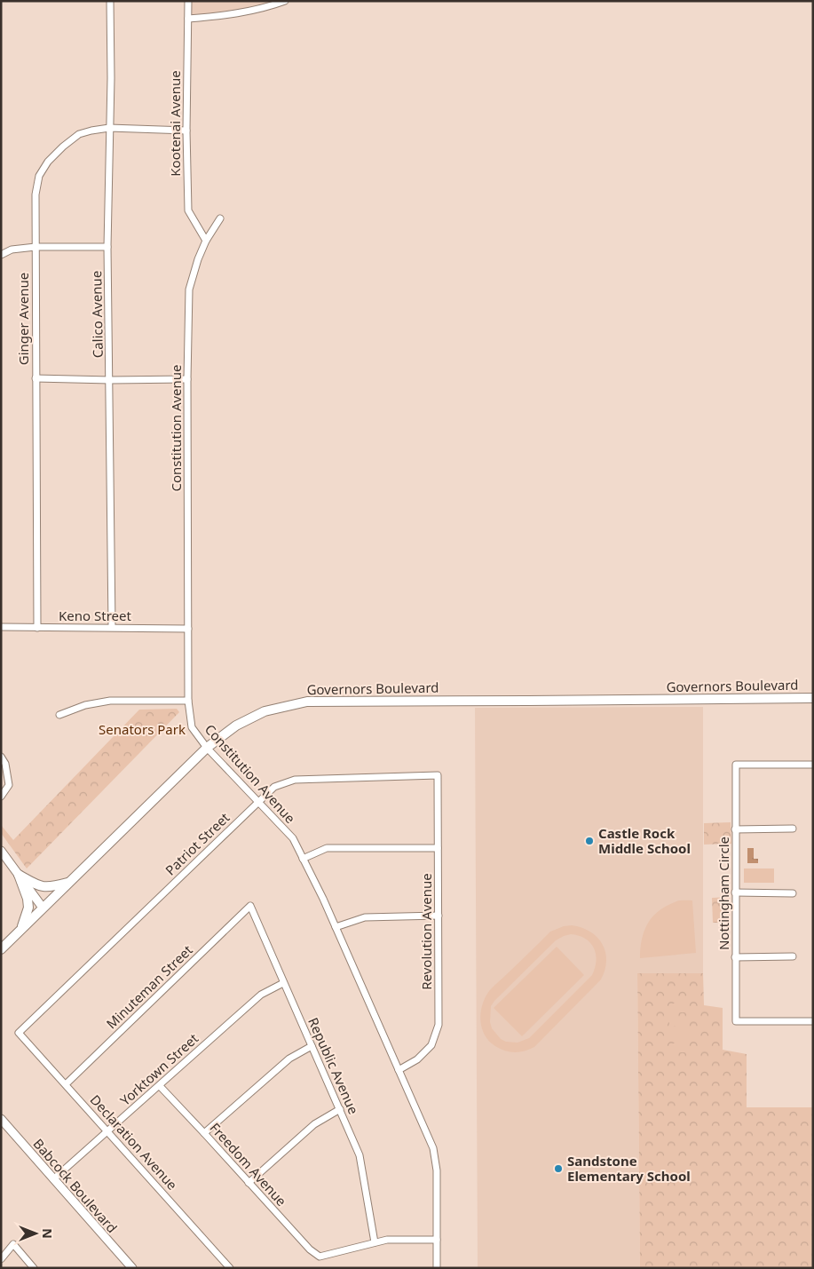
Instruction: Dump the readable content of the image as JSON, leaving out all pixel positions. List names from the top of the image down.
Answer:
{
  "streets": {
    "main road": ["Governors Boulevard"],
    "street": [
      "Kootenai Avenue",
      "Calico Avenue",
      "Ginger Avenue",
      "Constitution Avenue",
      "Keno Street",
      "Patriot Street",
      "Nottingham Circle",
      "Revolution Avenue",
      "Minuteman Street",
      "Republic Avenue",
      "Yorktown Street",
      "Declaration Avenue",
      "Freedom Avenue",
      "Babcock Boulevard"
    ]
  },
  "crossings": [
    ["Kootenai Avenue", "Ginger Avenue"],
    ["Kootenai Avenue", "Constitution Avenue"],
    ["Calico Avenue", "Ginger Avenue"],
    ["Calico Avenue", "Keno Street"],
    ["Ginger Avenue", "Keno Street"],
    ["Constitution Avenue", "Keno Street"],
    ["Constitution Avenue", "Governors Boulevard"],
    ["Constitution Avenue", "Patriot Street"],
    ["Constitution Avenue", "Revolution Avenue"],
    ["Patriot Street", "Revolution Avenue"],
    ["Patriot Street", "Declaration Avenue"],
    ["Minuteman Street", "Republic Avenue"],
    ["Minuteman Street", "Declaration Avenue"],
    ["Republic Avenue", "Yorktown Street"],
    ["Republic Avenue", "Freedom Avenue"],
    ["Yorktown Street", "Declaration Avenue"],
    ["Yorktown Street", "Freedom Avenue"],
    ["Yorktown Street", "Babcock Boulevard"]
  ],
  "parks": ["Senators Park"],
  "places": ["Castle Rock Middle School", "Sandstone Elementary School"],
  "north": "right"
}
